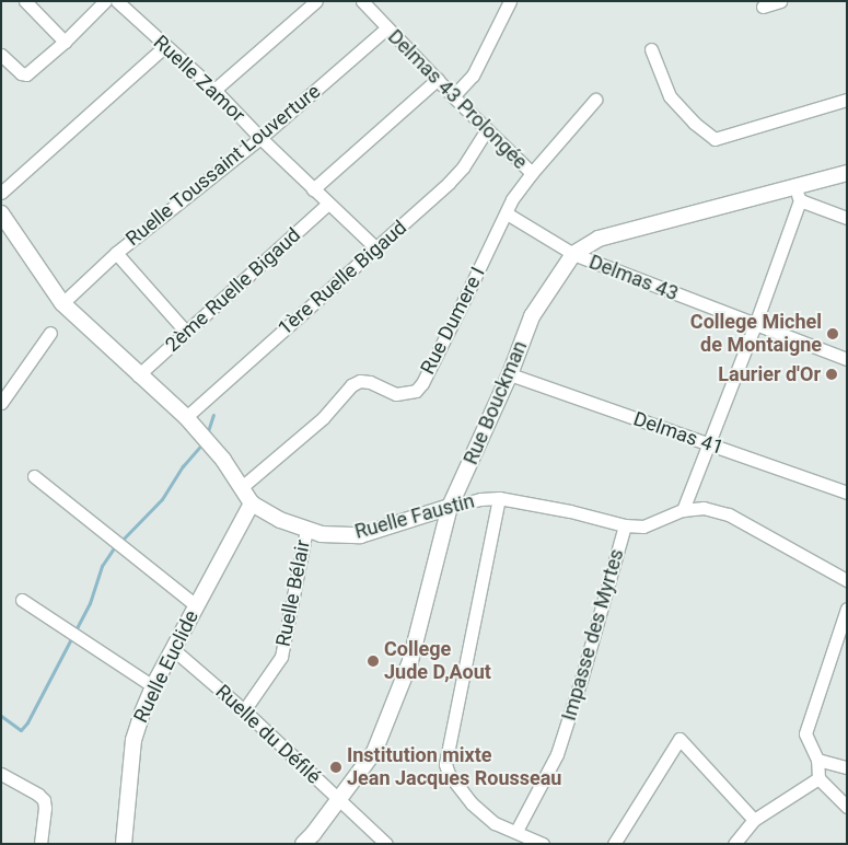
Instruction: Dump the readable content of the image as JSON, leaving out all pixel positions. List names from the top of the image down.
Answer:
{
  "streets": {
    "street": [
      "Ruelle Zamor",
      "Delmas 43 Prolongée",
      "Ruelle Toussaint Louverture",
      "1ère Ruelle Bigaud",
      "Delmas 43",
      "2ème Ruelle Bigaud",
      "Rue Dumere I",
      "Rue Bouckman",
      "Delmas 41",
      "Ruelle Faustin",
      "Ruelle Bélair",
      "Impasse des Myrtes",
      "Ruelle Euclide",
      "Ruelle du Défilé"
    ]
  },
  "crossings": [
    ["Ruelle Zamor", "Ruelle Toussaint Louverture"],
    ["Ruelle Zamor", "1ère Ruelle Bigaud"],
    ["Ruelle Zamor", "2ème Ruelle Bigaud"],
    ["Delmas 43 Prolongée", "Ruelle Toussaint Louverture"],
    ["Delmas 43 Prolongée", "1ère Ruelle Bigaud"],
    ["Delmas 43 Prolongée", "Rue Dumere I"],
    ["Delmas 43", "Rue Dumere I"],
    ["Delmas 43", "Rue Bouckman"],
    ["Rue Bouckman", "Delmas 41"],
    ["Rue Bouckman", "Ruelle Faustin"],
    ["Rue Bouckman", "Ruelle du Défilé"],
    ["Ruelle Faustin", "Ruelle Bélair"],
    ["Ruelle Faustin", "Impasse des Myrtes"],
    ["Ruelle Faustin", "Ruelle Euclide"],
    ["Ruelle Bélair", "Ruelle du Défilé"],
    ["Ruelle Euclide", "Ruelle du Défilé"]
  ],
  "places": [
    "College Michel de Montaigne",
    "Laurier d'Or",
    "College Jude D,Aout",
    "Institution mixte Jean Jacques Rousseau"
  ]
}
